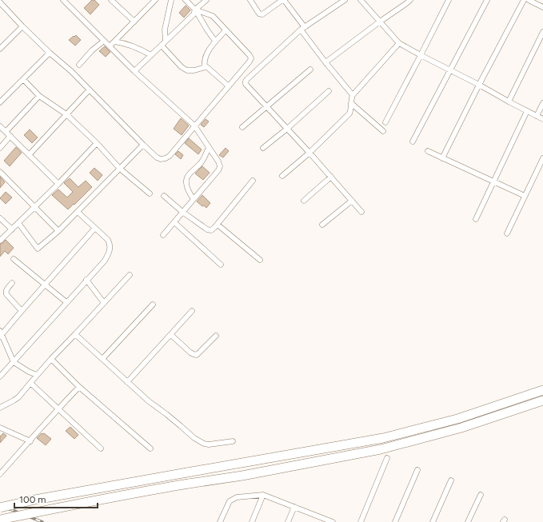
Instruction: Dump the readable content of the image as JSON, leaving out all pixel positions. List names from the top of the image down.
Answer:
{
  "scale_bar": "100 m"
}
